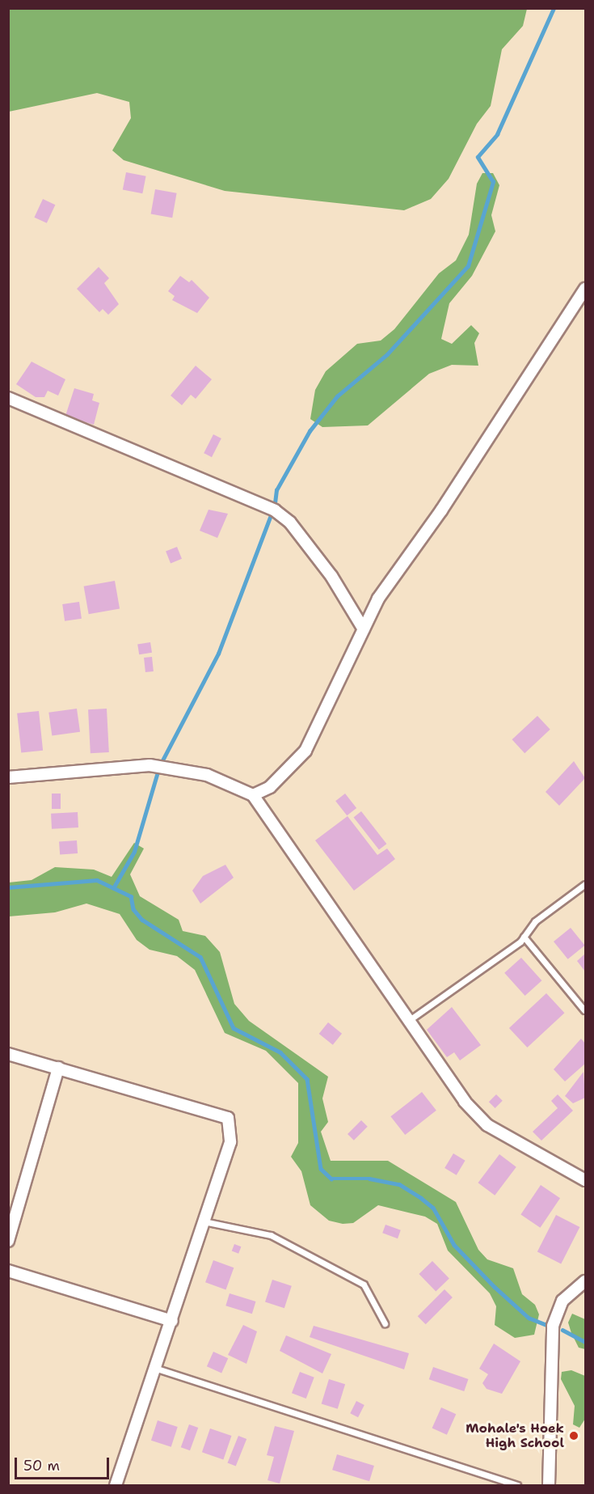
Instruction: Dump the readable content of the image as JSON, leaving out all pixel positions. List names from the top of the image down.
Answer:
{
  "places": ["Mohale's Hoek High School"],
  "scale_bar": "50 m"
}
